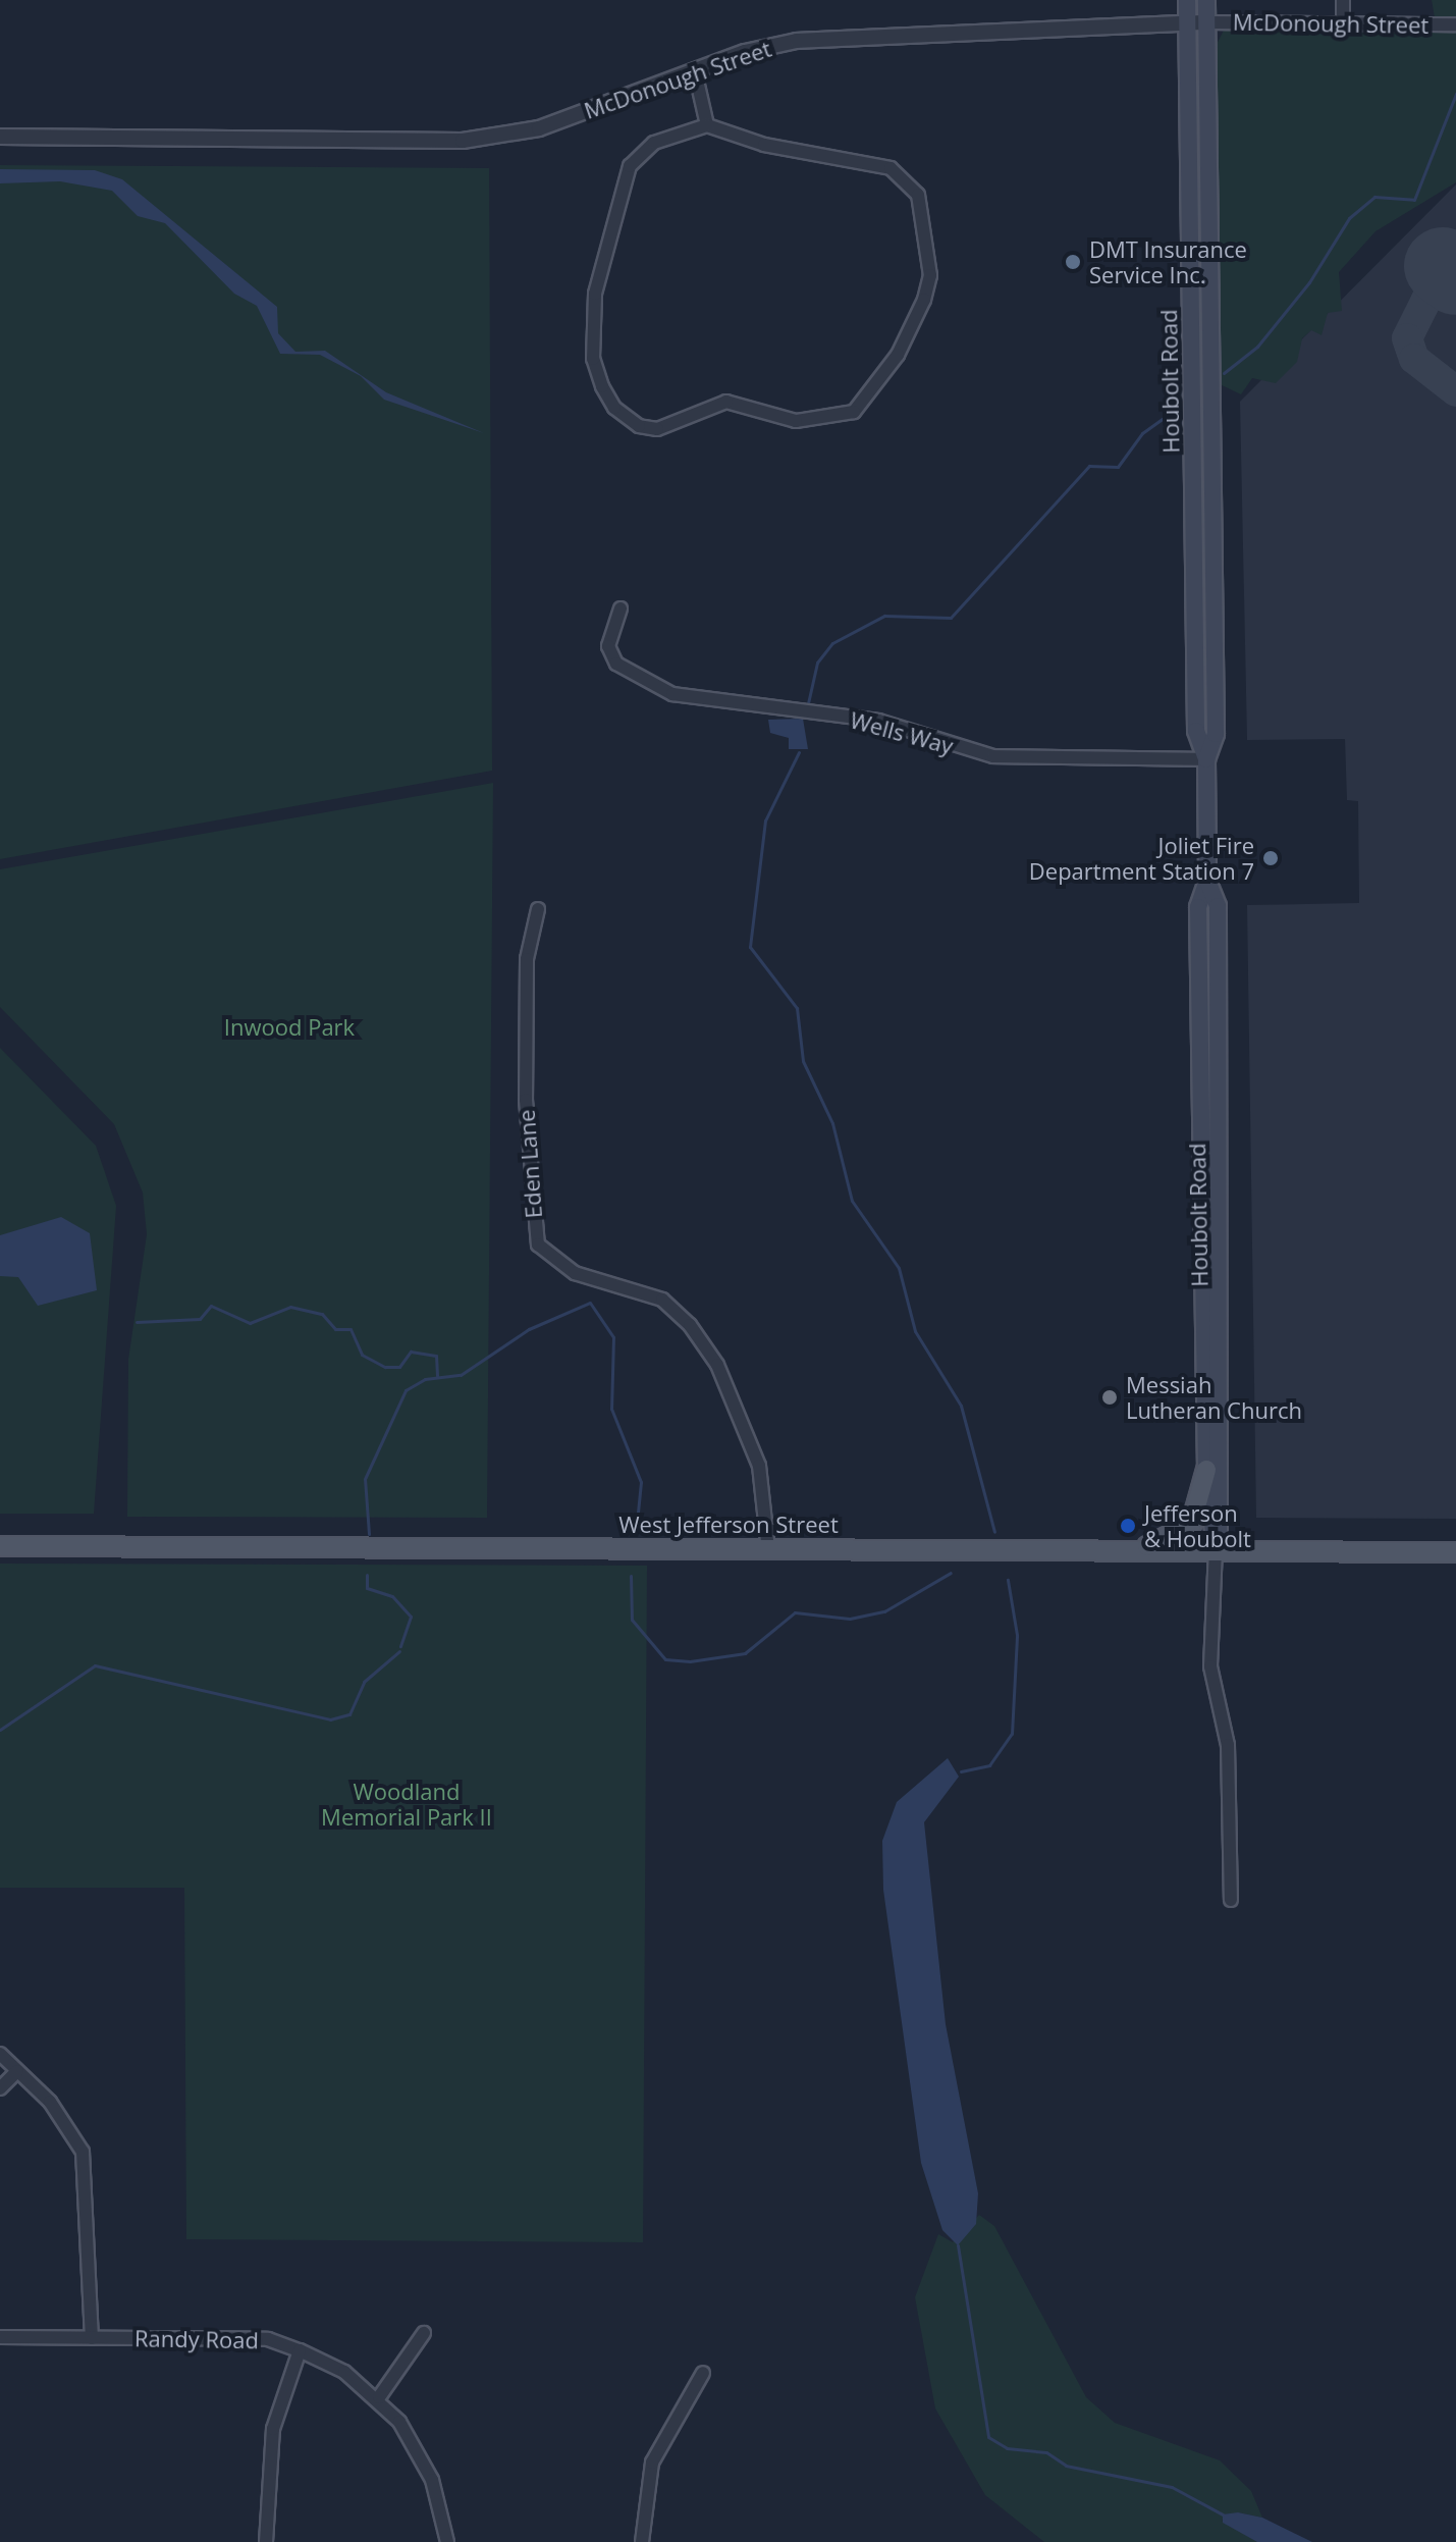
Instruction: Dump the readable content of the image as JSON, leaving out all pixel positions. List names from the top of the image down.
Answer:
{
  "streets": {
    "main road": ["Houbolt Road", "West Jefferson Street"],
    "street": [
      "McDonough Street",
      "Wells Way",
      "Eden Lane",
      "Randy Road"
    ]
  },
  "crossings": [
    ["McDonough Street", "Houbolt Road"],
    ["Houbolt Road", "Wells Way"],
    ["Houbolt Road", "West Jefferson Street"],
    ["Eden Lane", "West Jefferson Street"]
  ],
  "parks": ["Inwood Park", "Woodland Memorial Park II"],
  "places": [
    "DMT Insurance Service Inc.",
    "Joliet Fire Department Station 7",
    "Messiah Lutheran Church",
    "Jefferson & Houbolt"
  ]
}
